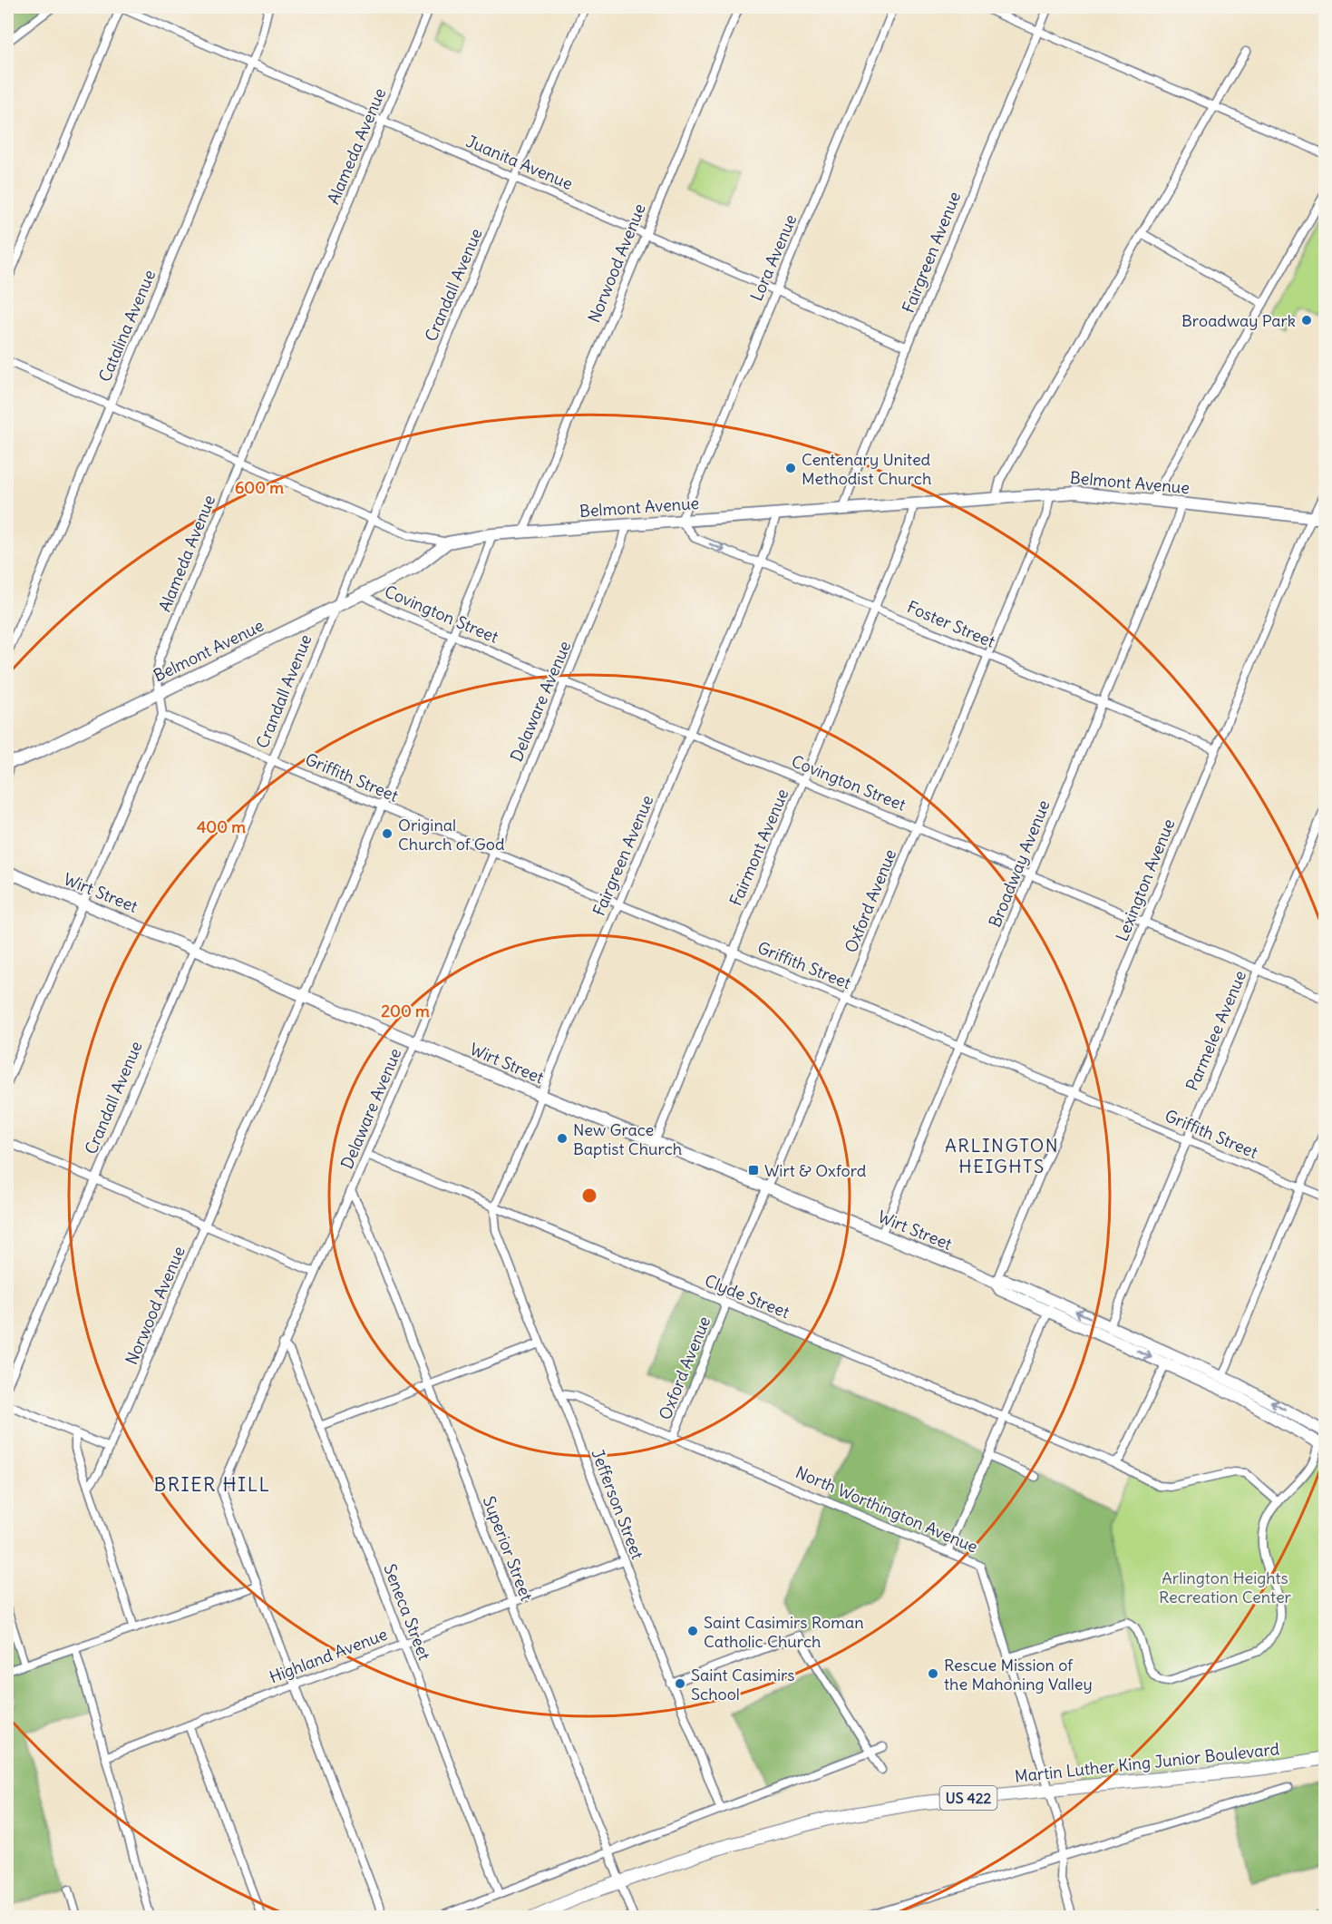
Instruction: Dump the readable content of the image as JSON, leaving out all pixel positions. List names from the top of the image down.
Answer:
{
  "streets": {
    "main road": [
      "Belmont Avenue",
      "Wirt Street",
      "Martin Luther King Junior Boulevard",
      "US 422"
    ],
    "street": [
      "Alameda Avenue",
      "Juanita Avenue",
      "Fairgreen Avenue",
      "Lora Avenue",
      "Norwood Avenue",
      "Crandall Avenue",
      "Catalina Avenue",
      "Covington Street",
      "Foster Street",
      "Delaware Avenue",
      "Griffith Street",
      "Fairmont Avenue",
      "Broadway Avenue",
      "Lexington Avenue",
      "Oxford Avenue",
      "Parmelee Avenue",
      "Clyde Street",
      "Jefferson Street",
      "North Worthington Avenue",
      "Superior Street",
      "Seneca Street",
      "Highland Avenue"
    ]
  },
  "crossings": [
    ["Alameda Avenue", "Juanita Avenue"],
    ["Alameda Avenue", "Belmont Avenue"],
    ["Alameda Avenue", "Griffith Street"],
    ["Juanita Avenue", "Fairgreen Avenue"],
    ["Juanita Avenue", "Lora Avenue"],
    ["Juanita Avenue", "Norwood Avenue"],
    ["Juanita Avenue", "Crandall Avenue"],
    ["Juanita Avenue", "Catalina Avenue"],
    ["Fairgreen Avenue", "Belmont Avenue"],
    ["Fairgreen Avenue", "Covington Street"],
    ["Fairgreen Avenue", "Foster Street"],
    ["Fairgreen Avenue", "Griffith Street"],
    ["Fairgreen Avenue", "Wirt Street"],
    ["Fairgreen Avenue", "Clyde Street"],
    ["Fairgreen Avenue", "Jefferson Street"],
    ["Lora Avenue", "Belmont Avenue"],
    ["Lora Avenue", "Foster Street"],
    ["Norwood Avenue", "Belmont Avenue"],
    ["Norwood Avenue", "Covington Street"],
    ["Norwood Avenue", "Griffith Street"],
    ["Norwood Avenue", "Wirt Street"],
    ["Crandall Avenue", "Belmont Avenue"],
    ["Crandall Avenue", "Griffith Street"],
    ["Crandall Avenue", "Wirt Street"],
    ["Belmont Avenue", "Covington Street"],
    ["Belmont Avenue", "Foster Street"],
    ["Belmont Avenue", "Delaware Avenue"],
    ["Belmont Avenue", "Fairmont Avenue"],
    ["Belmont Avenue", "Broadway Avenue"],
    ["Belmont Avenue", "Lexington Avenue"],
    ["Belmont Avenue", "Oxford Avenue"],
    ["Covington Street", "Delaware Avenue"],
    ["Covington Street", "Fairmont Avenue"],
    ["Covington Street", "Broadway Avenue"],
    ["Covington Street", "Lexington Avenue"],
    ["Covington Street", "Oxford Avenue"],
    ["Covington Street", "Parmelee Avenue"],
    ["Foster Street", "Fairmont Avenue"],
    ["Foster Street", "Broadway Avenue"],
    ["Foster Street", "Lexington Avenue"],
    ["Foster Street", "Oxford Avenue"],
    ["Delaware Avenue", "Griffith Street"],
    ["Delaware Avenue", "Wirt Street"],
    ["Delaware Avenue", "Clyde Street"],
    ["Delaware Avenue", "Superior Street"],
    ["Delaware Avenue", "Seneca Street"],
    ["Griffith Street", "Fairmont Avenue"],
    ["Griffith Street", "Broadway Avenue"],
    ["Griffith Street", "Lexington Avenue"],
    ["Griffith Street", "Oxford Avenue"],
    ["Griffith Street", "Parmelee Avenue"],
    ["Fairmont Avenue", "Wirt Street"],
    ["Broadway Avenue", "Wirt Street"],
    ["Lexington Avenue", "Wirt Street"],
    ["Wirt Street", "Oxford Avenue"],
    ["Wirt Street", "Parmelee Avenue"],
    ["Oxford Avenue", "Clyde Street"],
    ["Oxford Avenue", "North Worthington Avenue"],
    ["Clyde Street", "Jefferson Street"],
    ["Jefferson Street", "North Worthington Avenue"],
    ["Jefferson Street", "Highland Avenue"],
    ["North Worthington Avenue", "Martin Luther King Junior Boulevard"],
    ["Superior Street", "Highland Avenue"],
    ["Superior Street", "Martin Luther King Junior Boulevard"],
    ["Seneca Street", "Highland Avenue"]
  ],
  "districts": ["ARLINGTON HEIGHTS", "BRIER HILL"],
  "parks": ["Arlington Heights Recreation Center"],
  "places": {
    "other": [
      "Broadway Park",
      "Centenary United Methodist Church",
      "Original Church of God",
      "New Grace Baptist Church",
      "Saint Casimirs Roman Catholic Church",
      "Rescue Mission of the Mahoning Valley",
      "Saint Casimirs School"
    ],
    "transit": ["Wirt & Oxford"]
  },
  "rings": ["600 m", "400 m", "200 m"]
}
